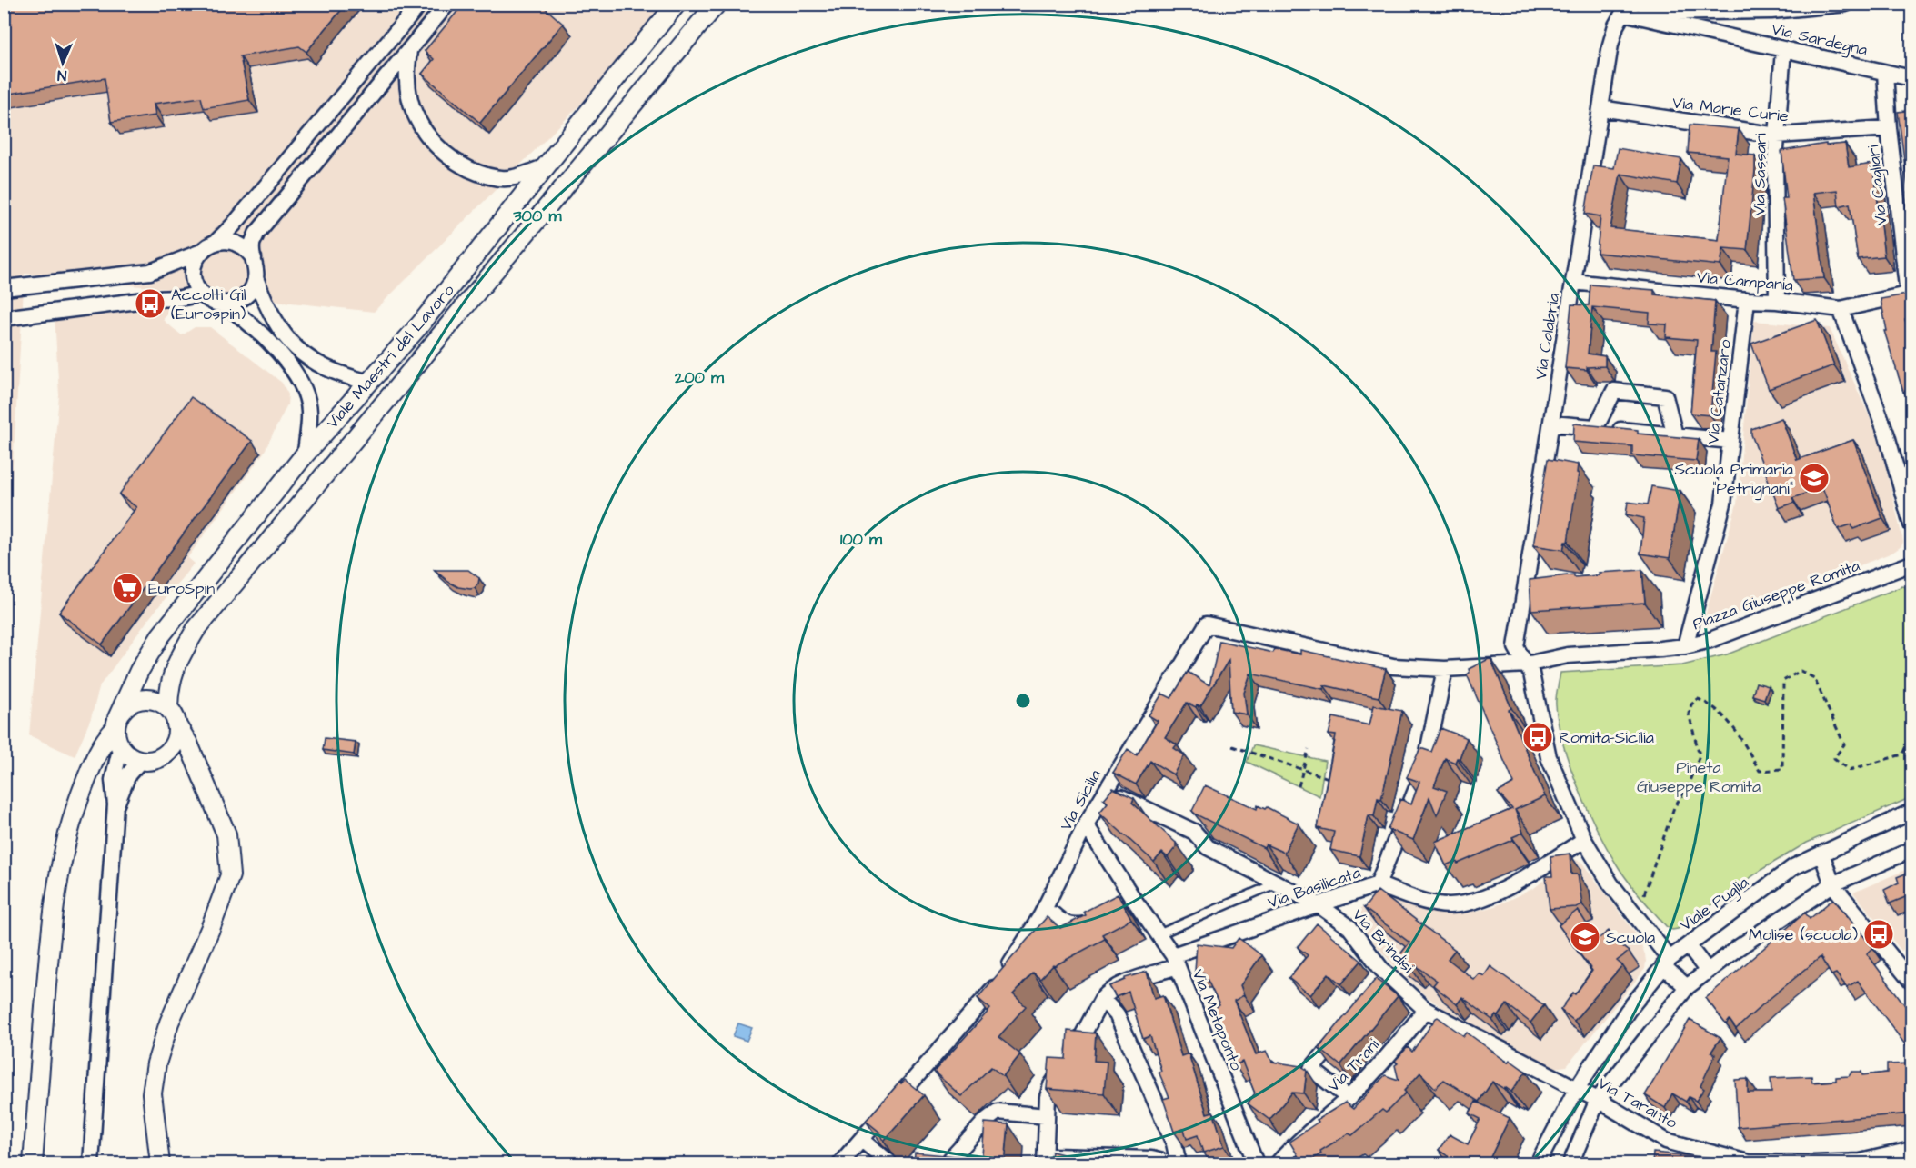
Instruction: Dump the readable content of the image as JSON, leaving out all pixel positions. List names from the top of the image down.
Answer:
{
  "streets": {
    "street": [
      "Via Sardegna",
      "Via Marie Curie",
      "Via Sassari",
      "Via Cagliari",
      "Via Campania",
      "Via Calabria",
      "Viale Maestri del Lavoro",
      "Via Catanzaro",
      "Piazza Giuseppe Romita",
      "Via Sicilia",
      "Via Basilicata",
      "Viale Puglia",
      "Via Brindisi",
      "Via Metaponto",
      "Via Trani",
      "Via Taranto"
    ]
  },
  "crossings": [
    ["Via Sardegna", "Via Sassari"],
    ["Via Sardegna", "Via Cagliari"],
    ["Via Sardegna", "Via Calabria"],
    ["Via Marie Curie", "Via Sassari"],
    ["Via Marie Curie", "Via Cagliari"],
    ["Via Marie Curie", "Via Calabria"],
    ["Via Sassari", "Via Campania"],
    ["Via Cagliari", "Via Campania"],
    ["Via Campania", "Via Calabria"],
    ["Via Campania", "Via Catanzaro"],
    ["Via Calabria", "Piazza Giuseppe Romita"],
    ["Via Calabria", "Via Sicilia"],
    ["Via Catanzaro", "Piazza Giuseppe Romita"],
    ["Piazza Giuseppe Romita", "Via Sicilia"],
    ["Via Sicilia", "Via Brindisi"],
    ["Via Sicilia", "Via Metaponto"],
    ["Via Basilicata", "Via Brindisi"],
    ["Via Basilicata", "Via Metaponto"],
    ["Viale Puglia", "Via Brindisi"],
    ["Viale Puglia", "Via Taranto"],
    ["Via Brindisi", "Via Trani"],
    ["Via Brindisi", "Via Taranto"]
  ],
  "parks": ["Pineta Giuseppe Romita"],
  "places": {
    "bus stop": ["Accolti Gil (Eurospin)", "Romita-Sicilia", "Molise (scuola)"],
    "school or university": ["Scuola Primaria \"Petrignani\"", "Scuola"],
    "supermarket": ["EuroSpin"]
  },
  "north": "bottom",
  "rings": ["300 m", "200 m", "100 m"]
}
